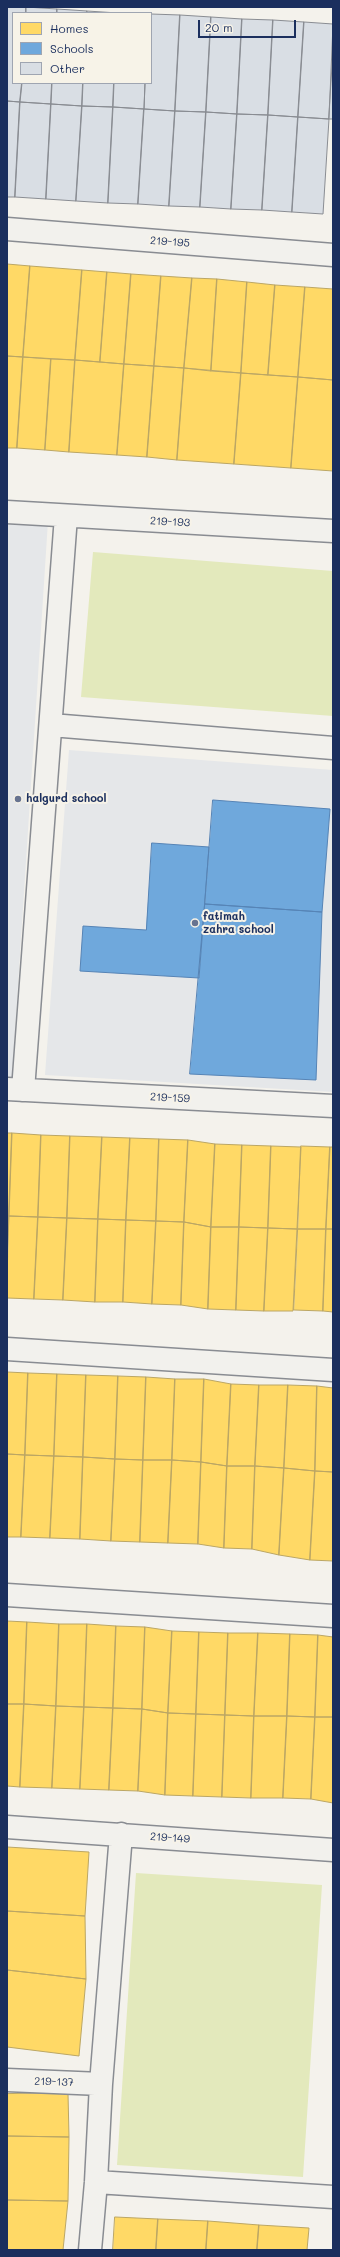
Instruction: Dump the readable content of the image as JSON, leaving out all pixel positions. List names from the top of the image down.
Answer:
{
  "streets": {
    "street": [
      "219-195",
      "219-193",
      "219-159",
      "219-149",
      "219-137"
    ]
  },
  "places": ["halgurd school", "fatimah zahra school"],
  "legend": ["Homes", "Schools", "Other"],
  "scale_bar": "20 m"
}
